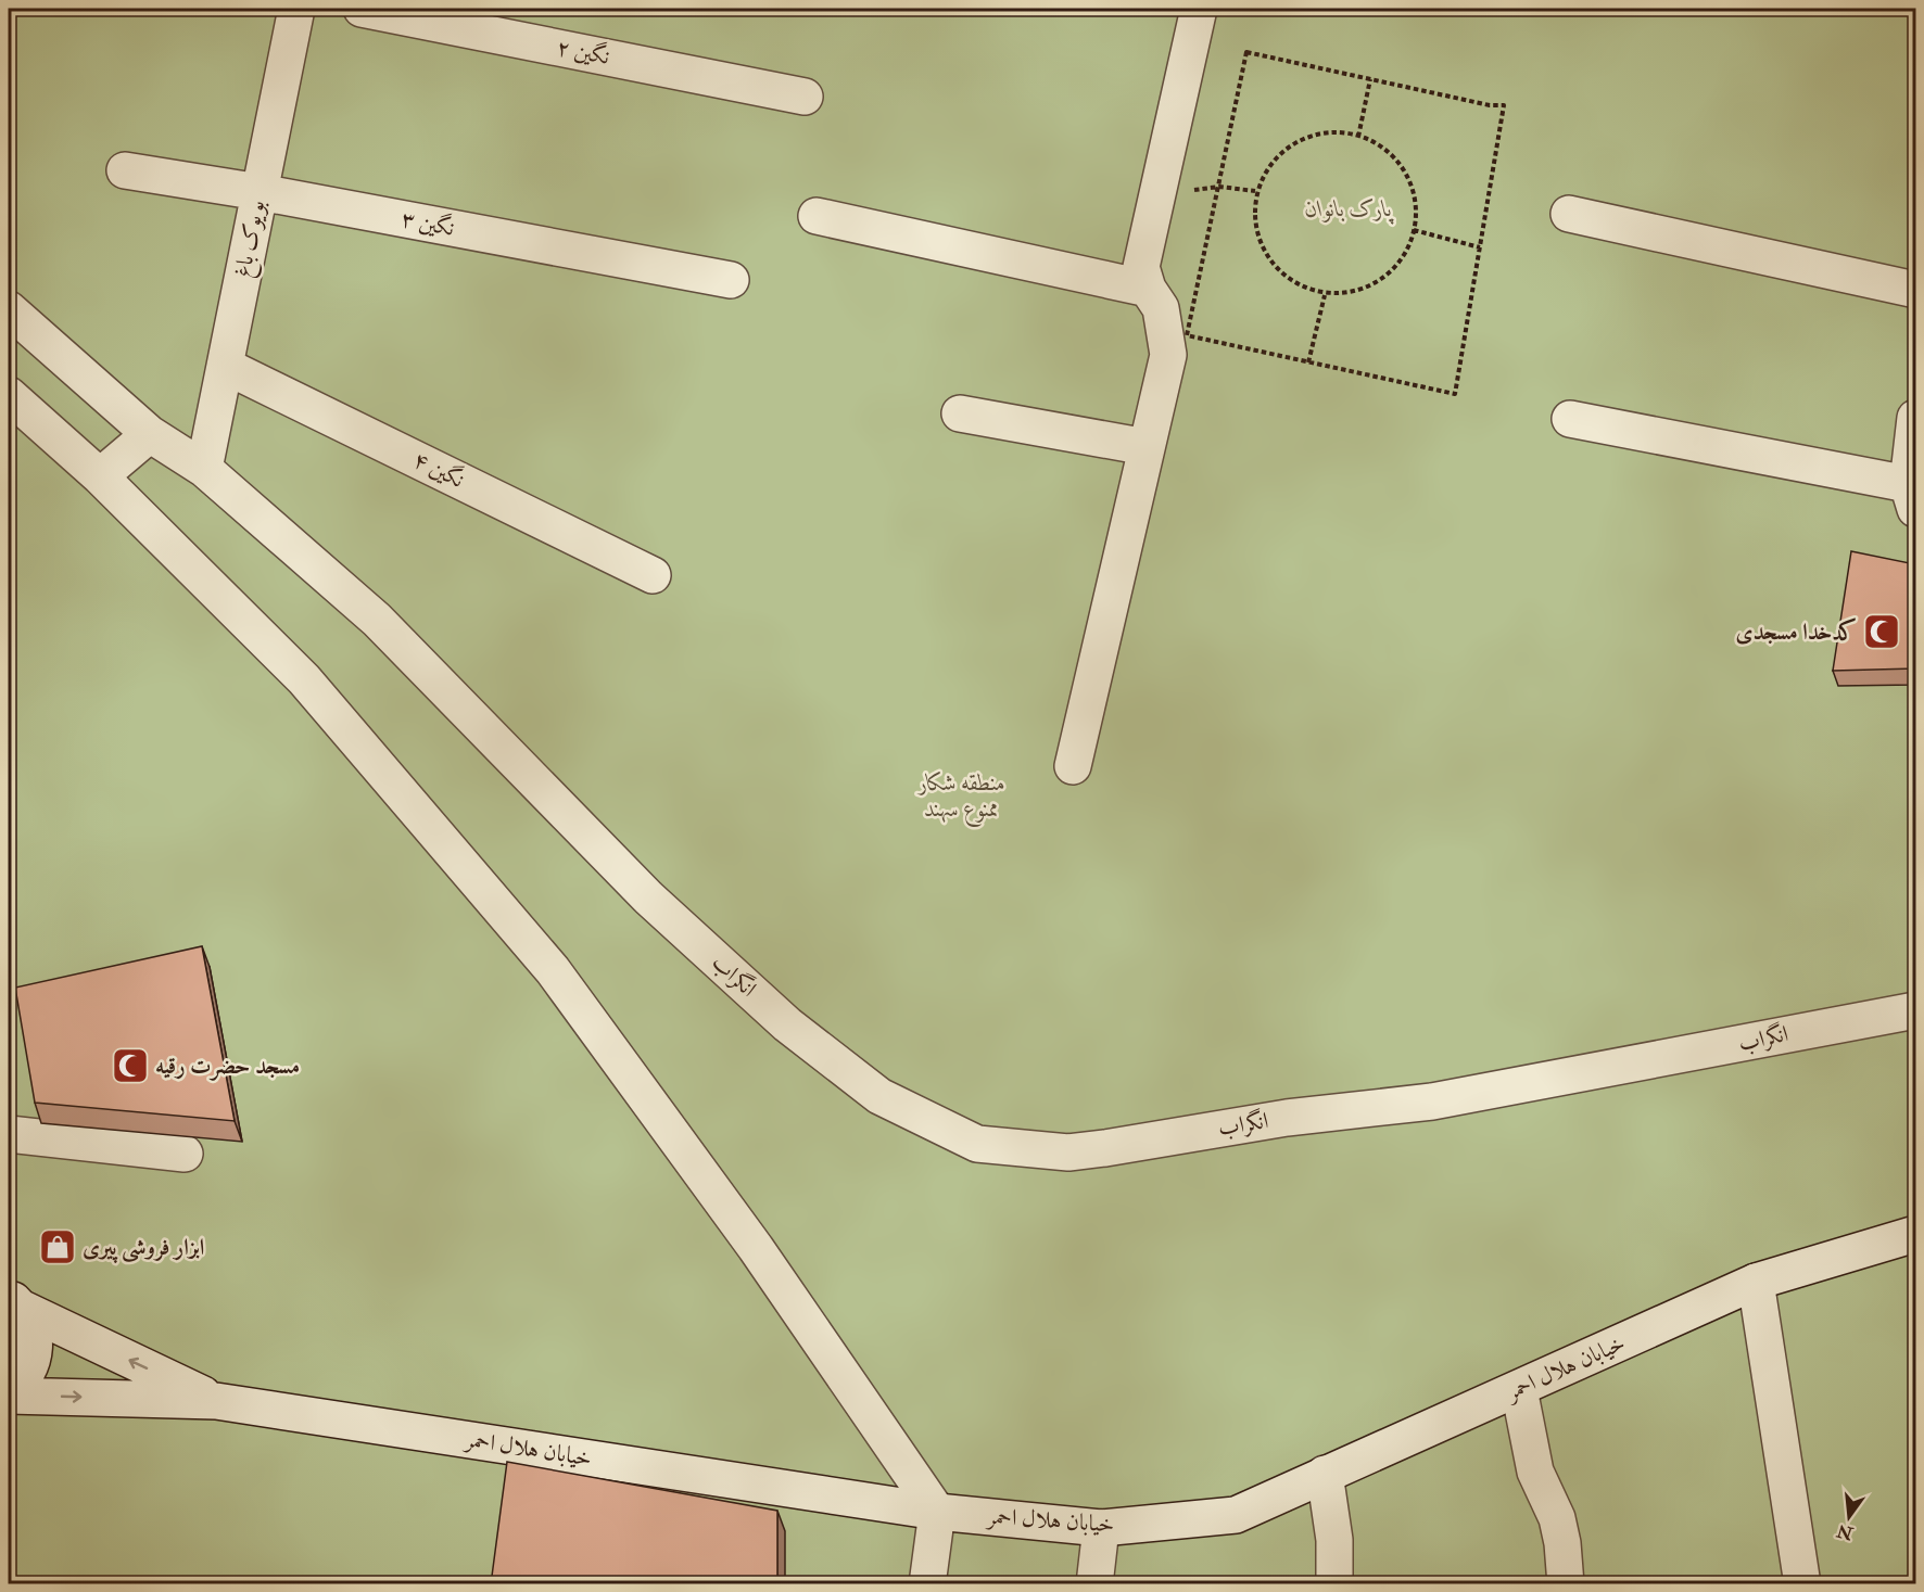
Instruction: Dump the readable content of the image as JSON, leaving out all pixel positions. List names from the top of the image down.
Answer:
{
  "streets": {
    "street": [
      "نگین ۲",
      "نگین ۳",
      "بویوک باغ",
      "نگین ۴",
      "انگراب",
      "خیابان هلال احمر"
    ]
  },
  "crossings": [
    ["نگین ۳", "بویوک باغ"],
    ["بویوک باغ", "نگین ۴"],
    ["بویوک باغ", "انگراب"]
  ],
  "parks": ["پارک بانوان", "منطقه شکار ممنوع سهند"],
  "places": {
    "mosque": ["کدخدا مسجدی", "مسجد حضرت رقیه"],
    "shop": ["ابزار فروشی پیری"]
  },
  "north": "bottom"
}
